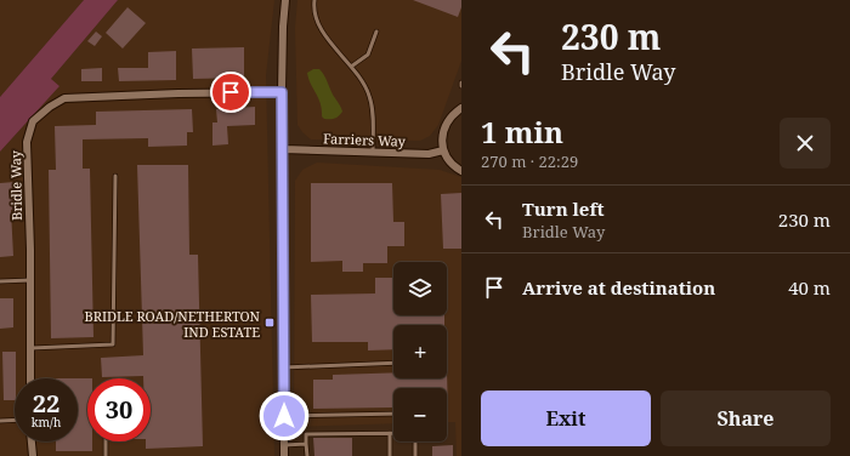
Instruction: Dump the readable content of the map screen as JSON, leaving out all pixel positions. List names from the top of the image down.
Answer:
{
  "streets": {
    "street": ["Farriers Way", "Bridle Way"]
  },
  "places": {
    "transit": ["BRIDLE ROAD/NETHERTON IND ESTATE"]
  },
  "page": {
    "turn": ["230 m", "Bridle Way"],
    "heading": ["1 min", "270 m · 22:29"],
    "list": [
      {
        "name": "Turn left",
        "note": "Bridle Way",
        "value": "230 m"
      },
      {
        "name": "Arrive at destination",
        "value": "40 m"
      }
    ],
    "map_buttons": ["+", "−"],
    "speed": "22 km/h",
    "limit": "30",
    "buttons": ["Exit", "Share"]
  }
}
